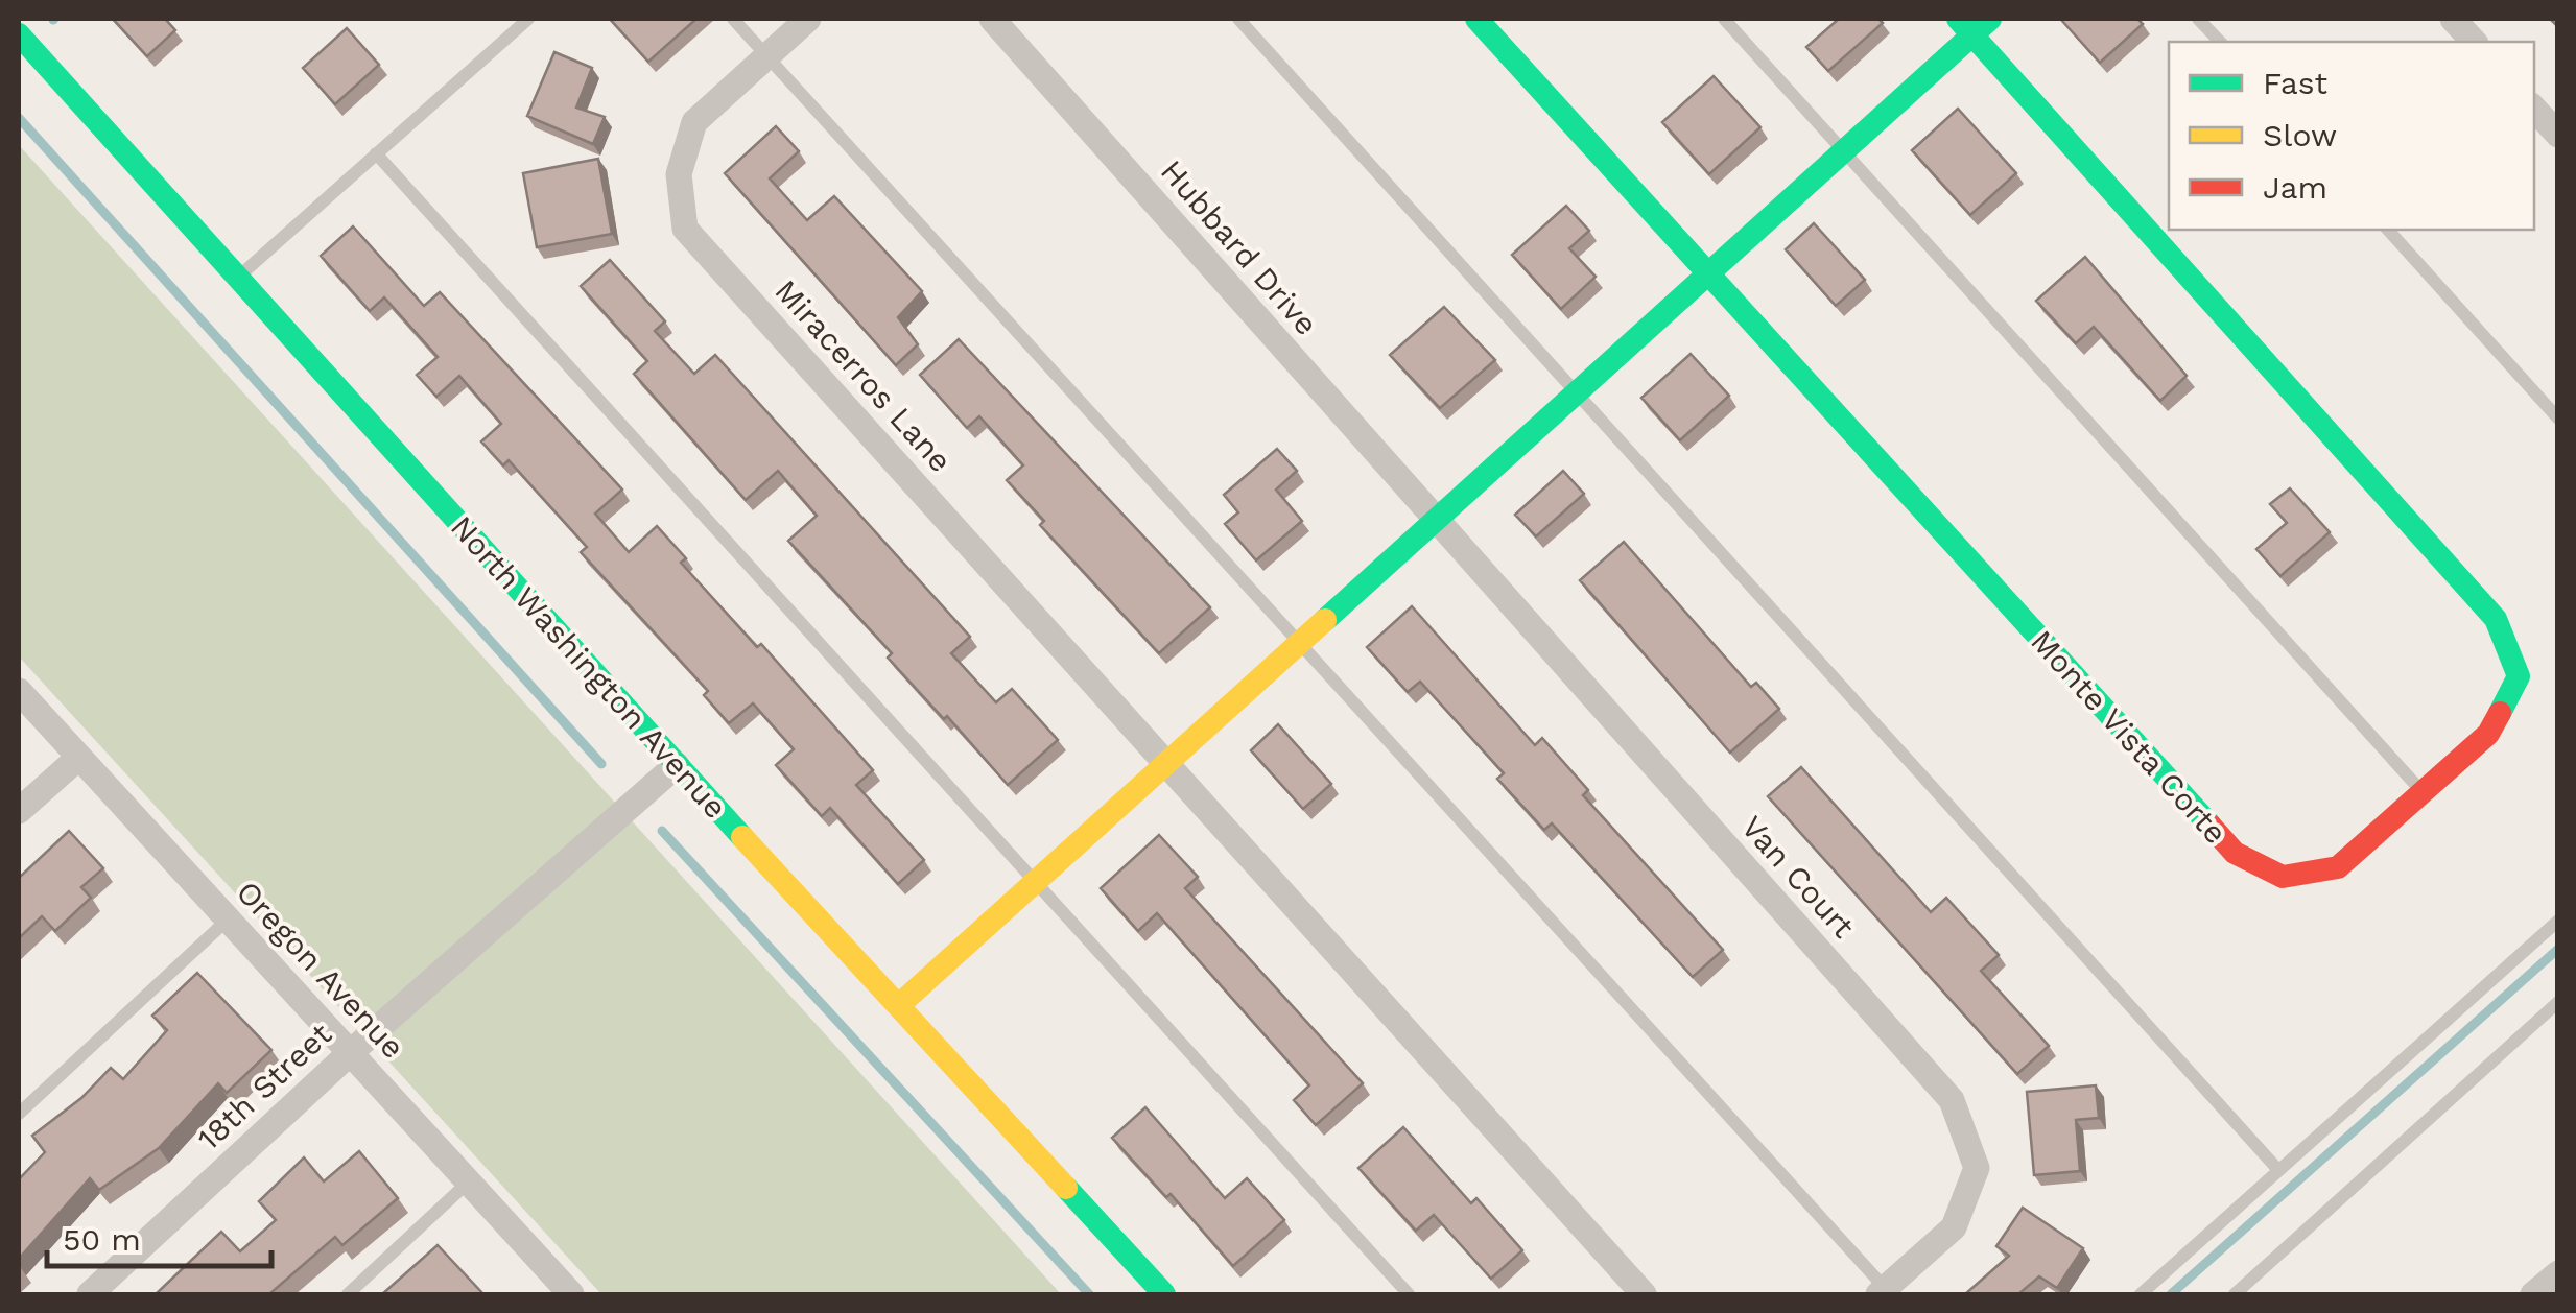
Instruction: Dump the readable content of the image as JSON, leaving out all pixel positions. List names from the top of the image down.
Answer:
{
  "streets": {
    "street": [
      "Hubbard Drive",
      "Miracerros Lane",
      "North Washington Avenue",
      "Monte Vista Corte",
      "Van Court",
      "Oregon Avenue",
      "18th Street"
    ]
  },
  "crossings": [
    ["Hubbard Drive", "Van Court"],
    ["North Washington Avenue", "18th Street"],
    ["Oregon Avenue", "18th Street"]
  ],
  "legend": ["Fast", "Slow", "Jam"],
  "scale_bar": "50 m"
}
